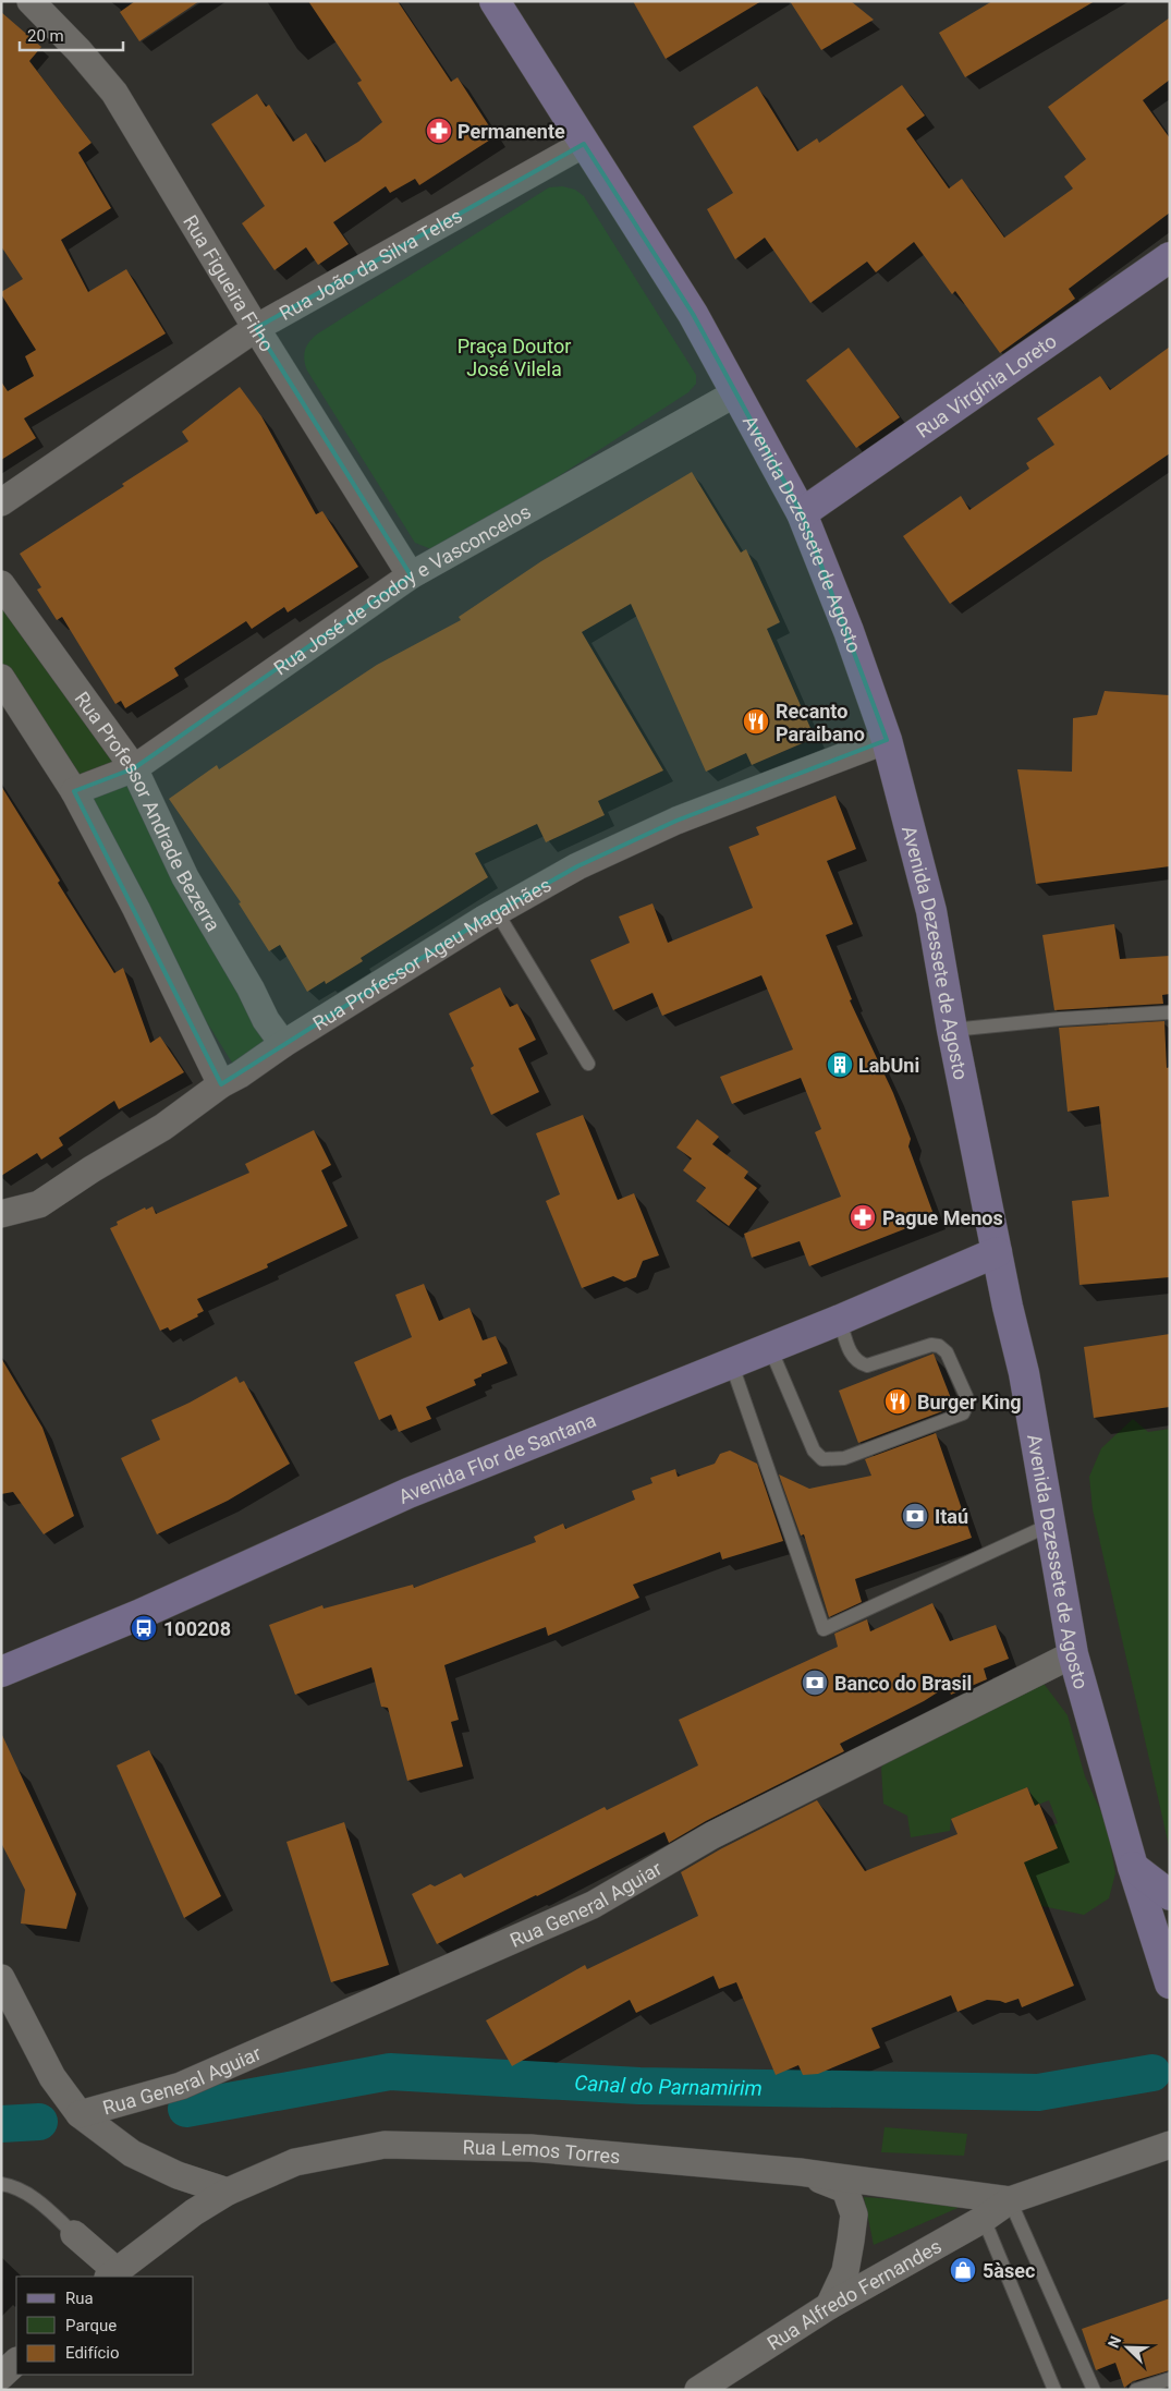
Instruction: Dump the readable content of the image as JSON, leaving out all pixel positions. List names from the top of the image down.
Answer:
{
  "streets": {
    "main road": ["Rua Virgínia Loreto", "Avenida Dezessete de Agosto", "Avenida Flor de Santana"],
    "street": [
      "Rua João da Silva Teles",
      "Rua Figueira Filho",
      "Rua José de Godoy e Vasconcelos",
      "Rua Professor Andrade Bezerra",
      "Rua Professor Ageu Magalhães",
      "Rua General Aguiar",
      "Rua Lemos Torres",
      "Rua Alfredo Fernandes"
    ]
  },
  "crossings": [
    ["Rua João da Silva Teles", "Rua Figueira Filho"],
    ["Rua João da Silva Teles", "Avenida Dezessete de Agosto"],
    ["Rua Figueira Filho", "Rua José de Godoy e Vasconcelos"],
    ["Rua Virgínia Loreto", "Avenida Dezessete de Agosto"],
    ["Avenida Dezessete de Agosto", "Rua José de Godoy e Vasconcelos"],
    ["Avenida Dezessete de Agosto", "Rua Professor Ageu Magalhães"],
    ["Avenida Dezessete de Agosto", "Avenida Flor de Santana"],
    ["Avenida Dezessete de Agosto", "Rua General Aguiar"],
    ["Rua José de Godoy e Vasconcelos", "Rua Professor Andrade Bezerra"],
    ["Rua Professor Andrade Bezerra", "Rua Professor Ageu Magalhães"],
    ["Rua Lemos Torres", "Rua Alfredo Fernandes"]
  ],
  "water": ["Canal do Parnamirim"],
  "parks": ["Praça Doutor José Vilela"],
  "places": {
    "pharmacy": ["Permanente", "Pague Menos"],
    "restaurant": ["Recanto Paraibano", "Burger King"],
    "building": ["LabUni"],
    "bank": ["Itaú", "Banco do Brasil"],
    "bus stop": ["100208"],
    "shop": ["5àsec"]
  },
  "legend": ["Rua", "Parque", "Edifício"],
  "scale_bar": "20 m",
  "north": "top left"
}
